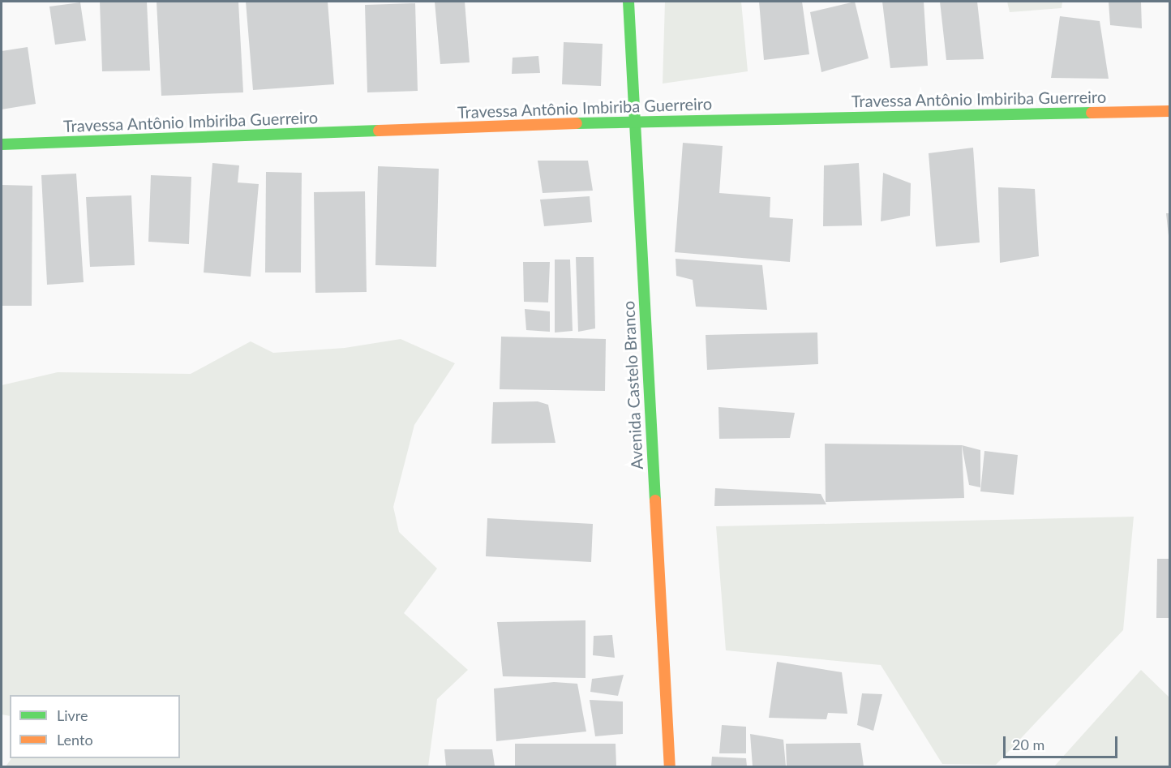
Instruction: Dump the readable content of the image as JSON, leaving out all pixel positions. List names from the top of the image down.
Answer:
{
  "streets": {
    "street": ["Travessa Antônio Imbiriba Guerreiro", "Avenida Castelo Branco"]
  },
  "crossings": [
    ["Travessa Antônio Imbiriba Guerreiro", "Avenida Castelo Branco"]
  ],
  "legend": ["Livre", "Lento"],
  "scale_bar": "20 m"
}
